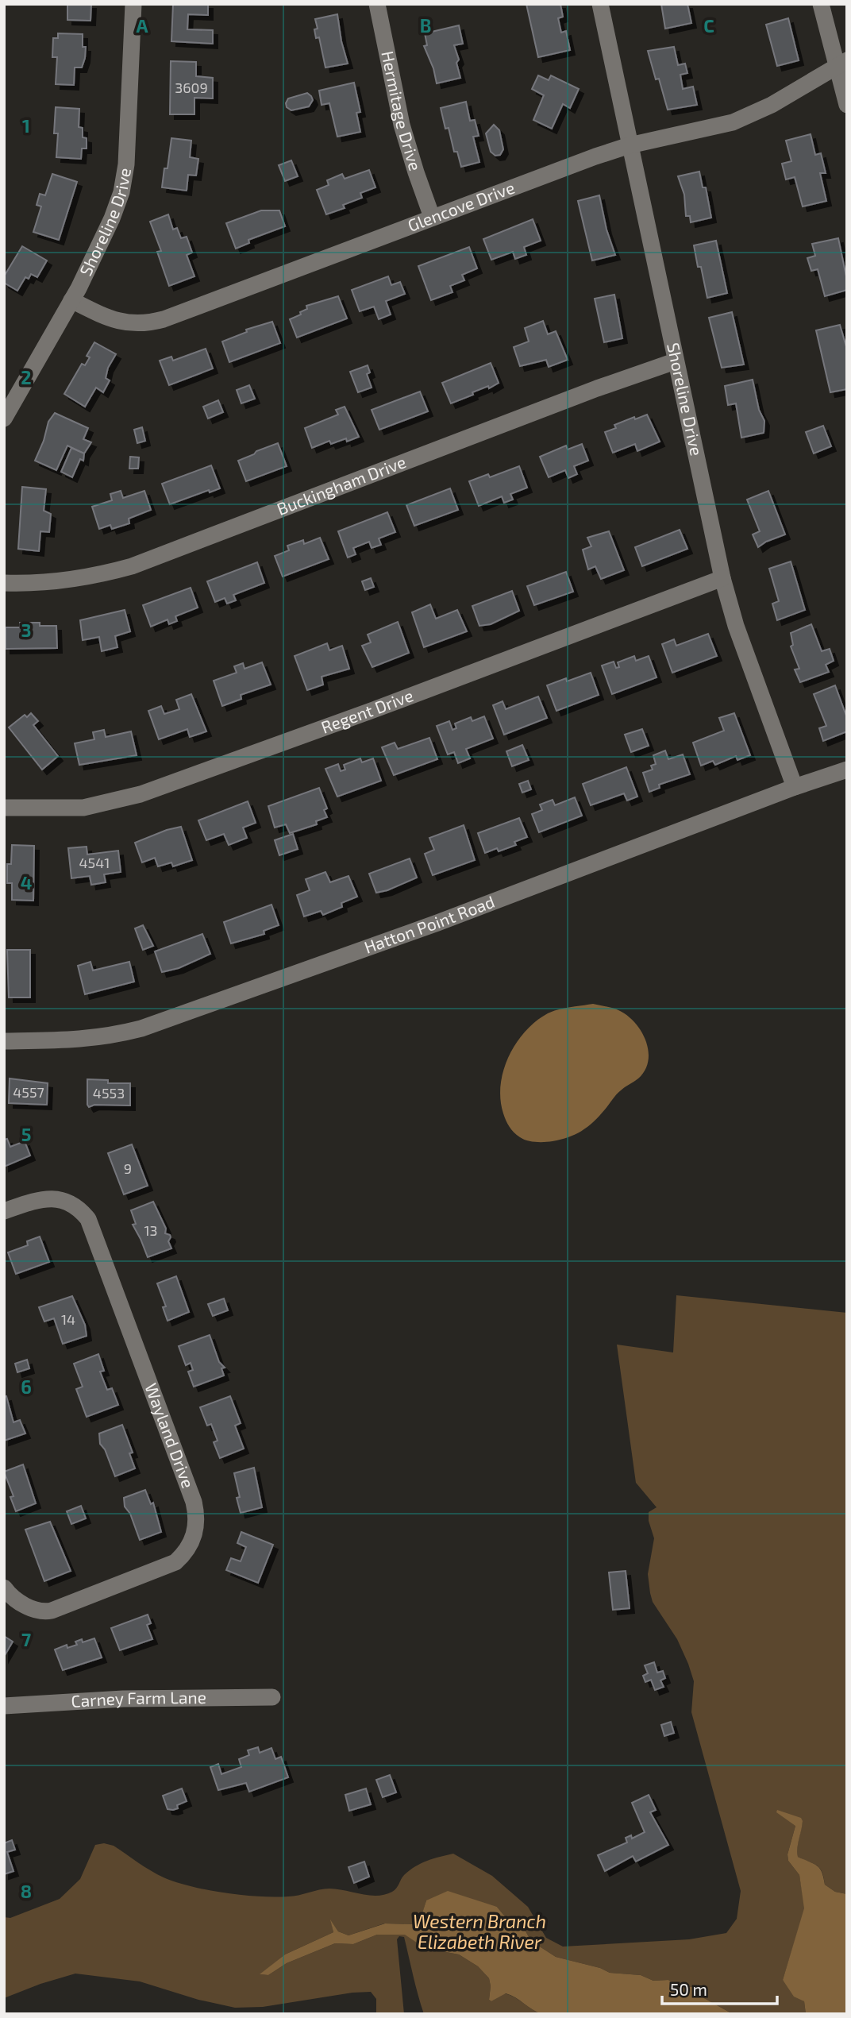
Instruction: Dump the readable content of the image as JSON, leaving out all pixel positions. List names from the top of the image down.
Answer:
{
  "streets": {
    "street": [
      "Hermitage Drive",
      "Glencove Drive",
      "Shoreline Drive",
      "Buckingham Drive",
      "Regent Drive",
      "Hatton Point Road",
      "Wayland Drive",
      "Carney Farm Lane"
    ]
  },
  "crossings": [
    ["Hermitage Drive", "Glencove Drive"],
    ["Glencove Drive", "Shoreline Drive"],
    ["Shoreline Drive", "Buckingham Drive"],
    ["Shoreline Drive", "Regent Drive"],
    ["Shoreline Drive", "Hatton Point Road"]
  ],
  "water": ["Western Branch Elizabeth River"],
  "house_numbers": [
    "3609",
    "4541",
    "4557",
    "4553",
    "9",
    "13",
    "14"
  ],
  "scale_bar": "50 m",
  "grid": {
    "columns": ["A", "B", "C"],
    "rows": [
      "1",
      "2",
      "3",
      "4",
      "5",
      "6",
      "7",
      "8"
    ]
  }
}
